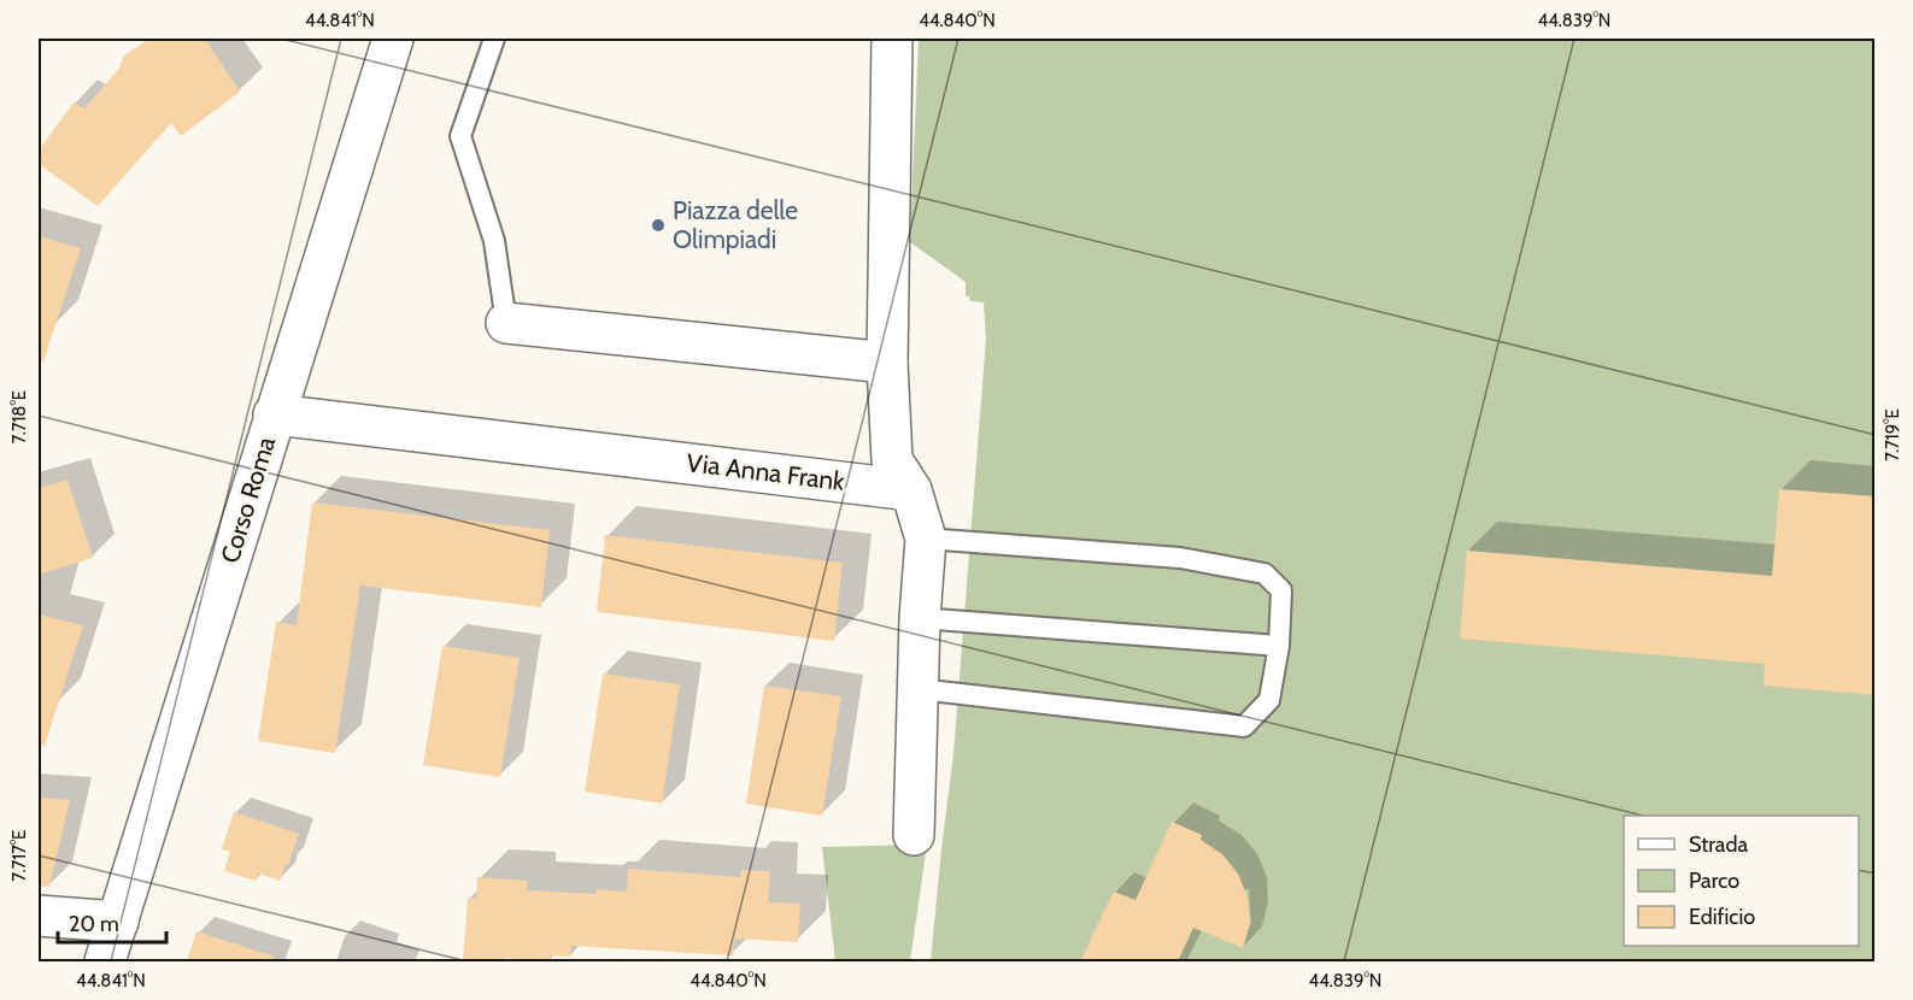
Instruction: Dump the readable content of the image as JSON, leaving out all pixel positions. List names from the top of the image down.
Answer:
{
  "streets": {
    "street": ["Via Anna Frank", "Corso Roma"]
  },
  "crossings": [
    ["Via Anna Frank", "Corso Roma"]
  ],
  "places": ["Piazza delle Olimpiadi"],
  "legend": ["Strada", "Parco", "Edificio"],
  "scale_bar": "20 m",
  "coordinates": [
    "44.841°N",
    "44.840°N",
    "44.839°N",
    "7.718°E",
    "7.719°E",
    "7.717°E"
  ]
}
